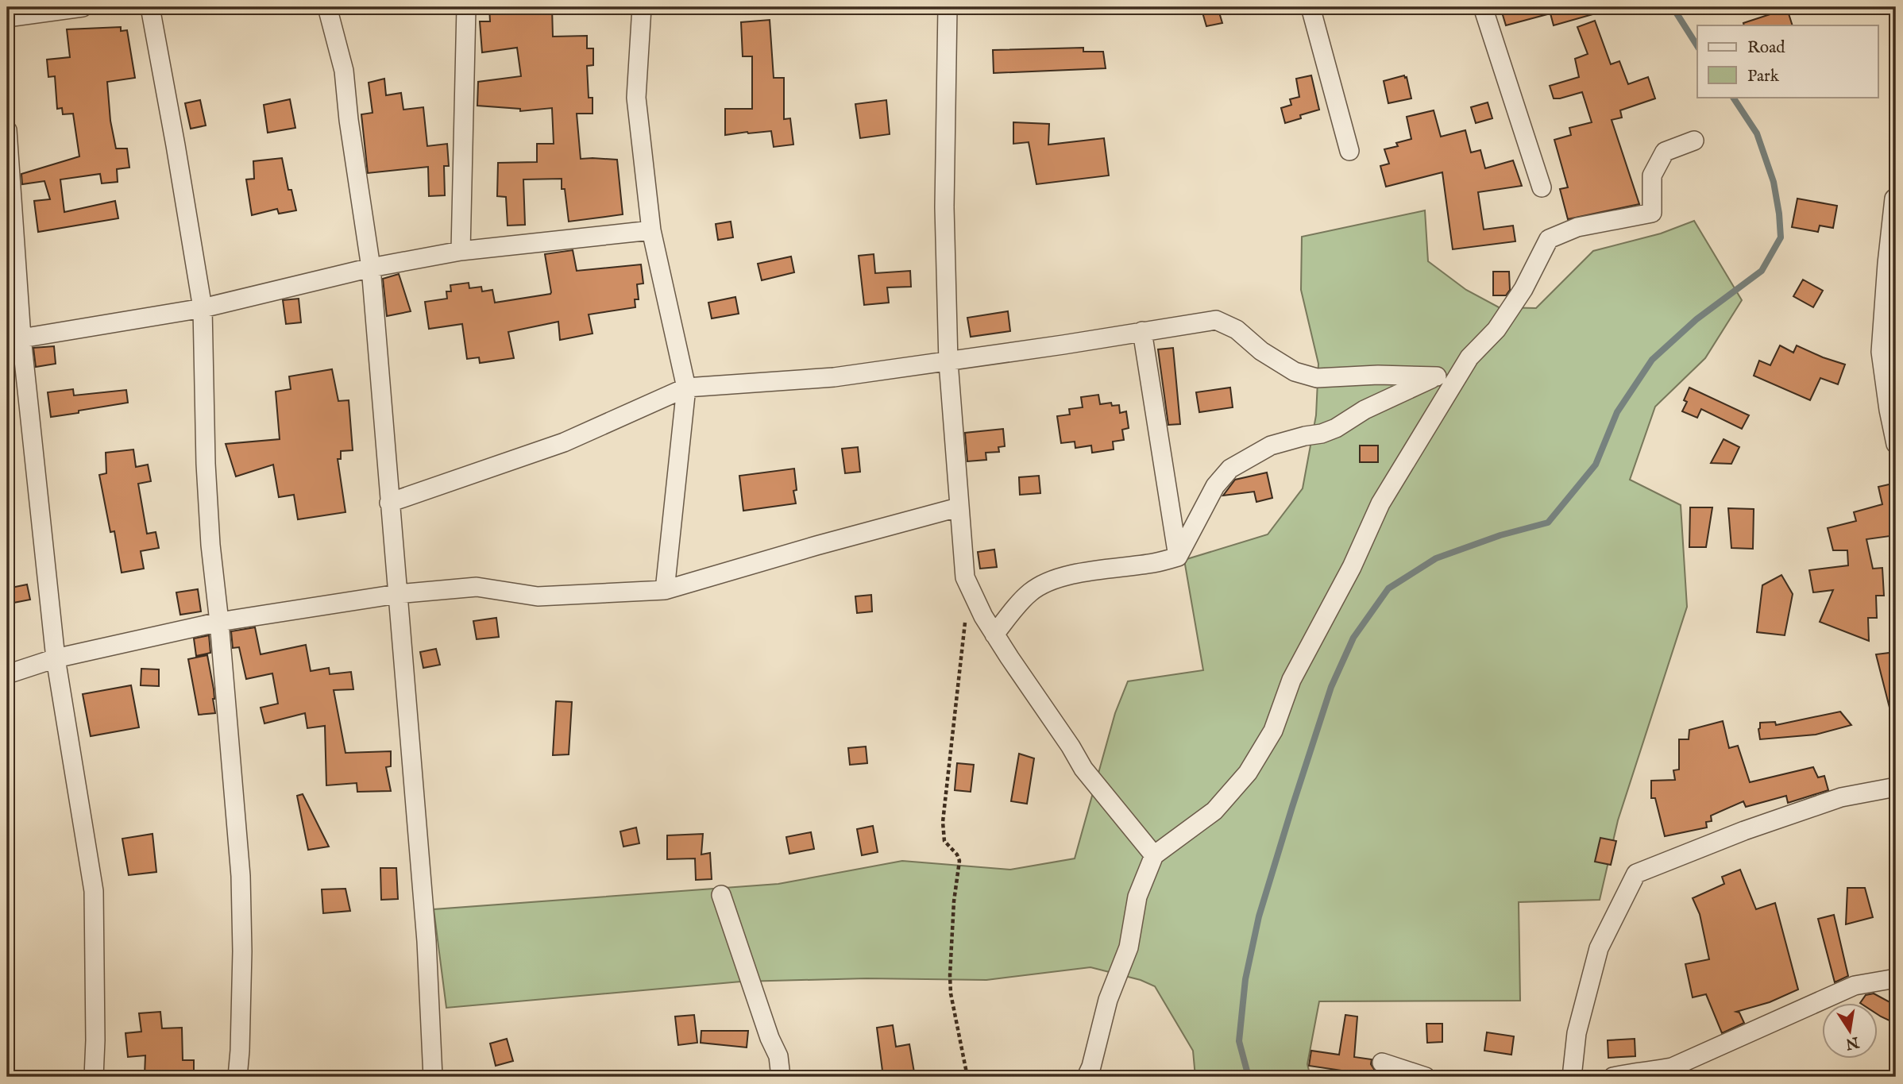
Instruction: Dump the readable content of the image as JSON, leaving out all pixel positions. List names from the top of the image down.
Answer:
{
  "legend": ["Road", "Park"],
  "north": "bottom"
}
